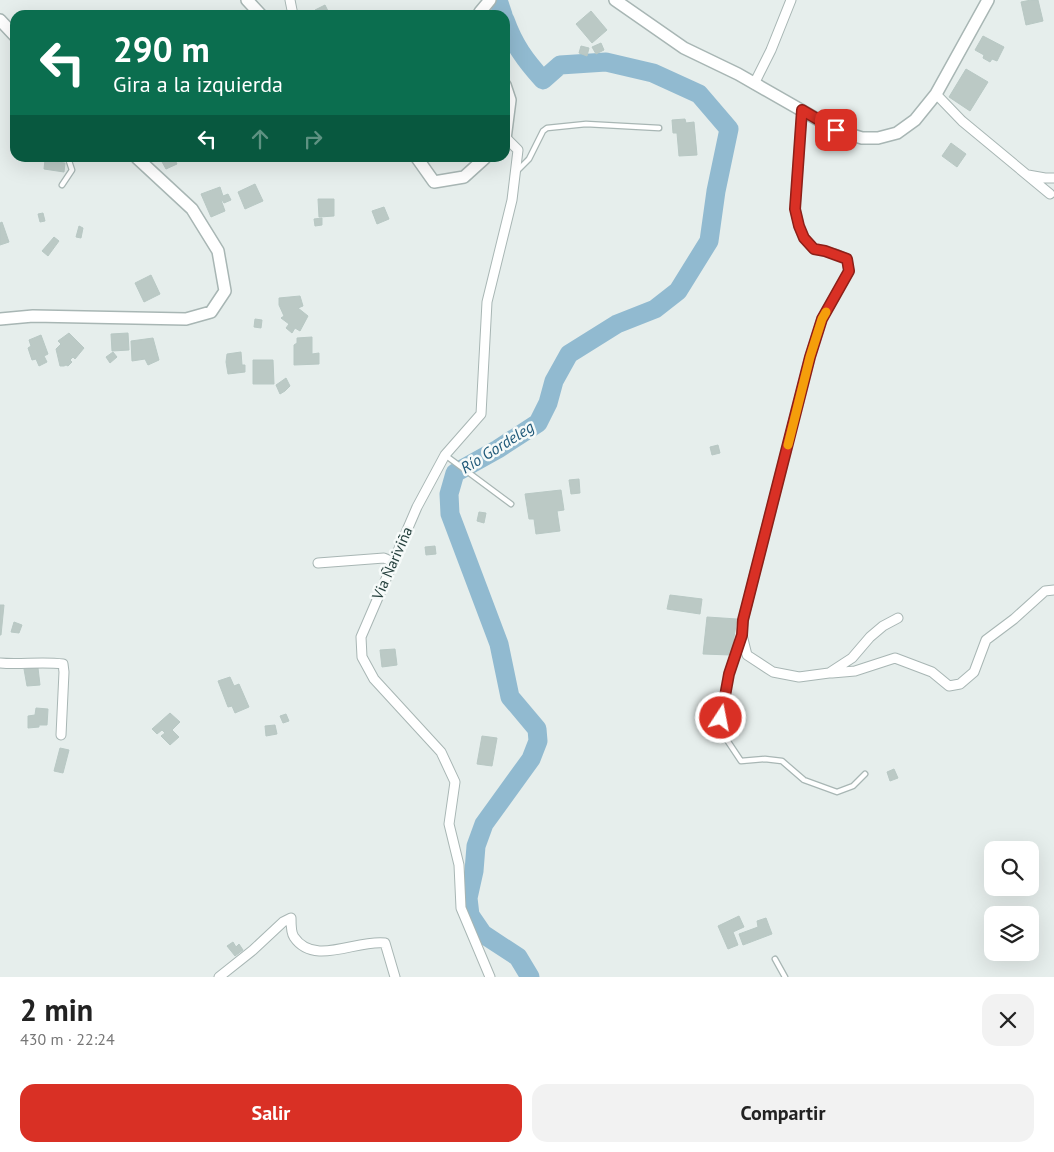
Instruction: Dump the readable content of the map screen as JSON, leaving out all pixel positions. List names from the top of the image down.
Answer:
{
  "streets": {
    "street": ["Via Ñariviña"]
  },
  "water": ["Río Gordeleg"],
  "page": {
    "turn": ["290 m", "Gira a la izquierda"],
    "heading": ["2 min", "430 m · 22:24"],
    "buttons": ["Salir", "Compartir"]
  }
}
